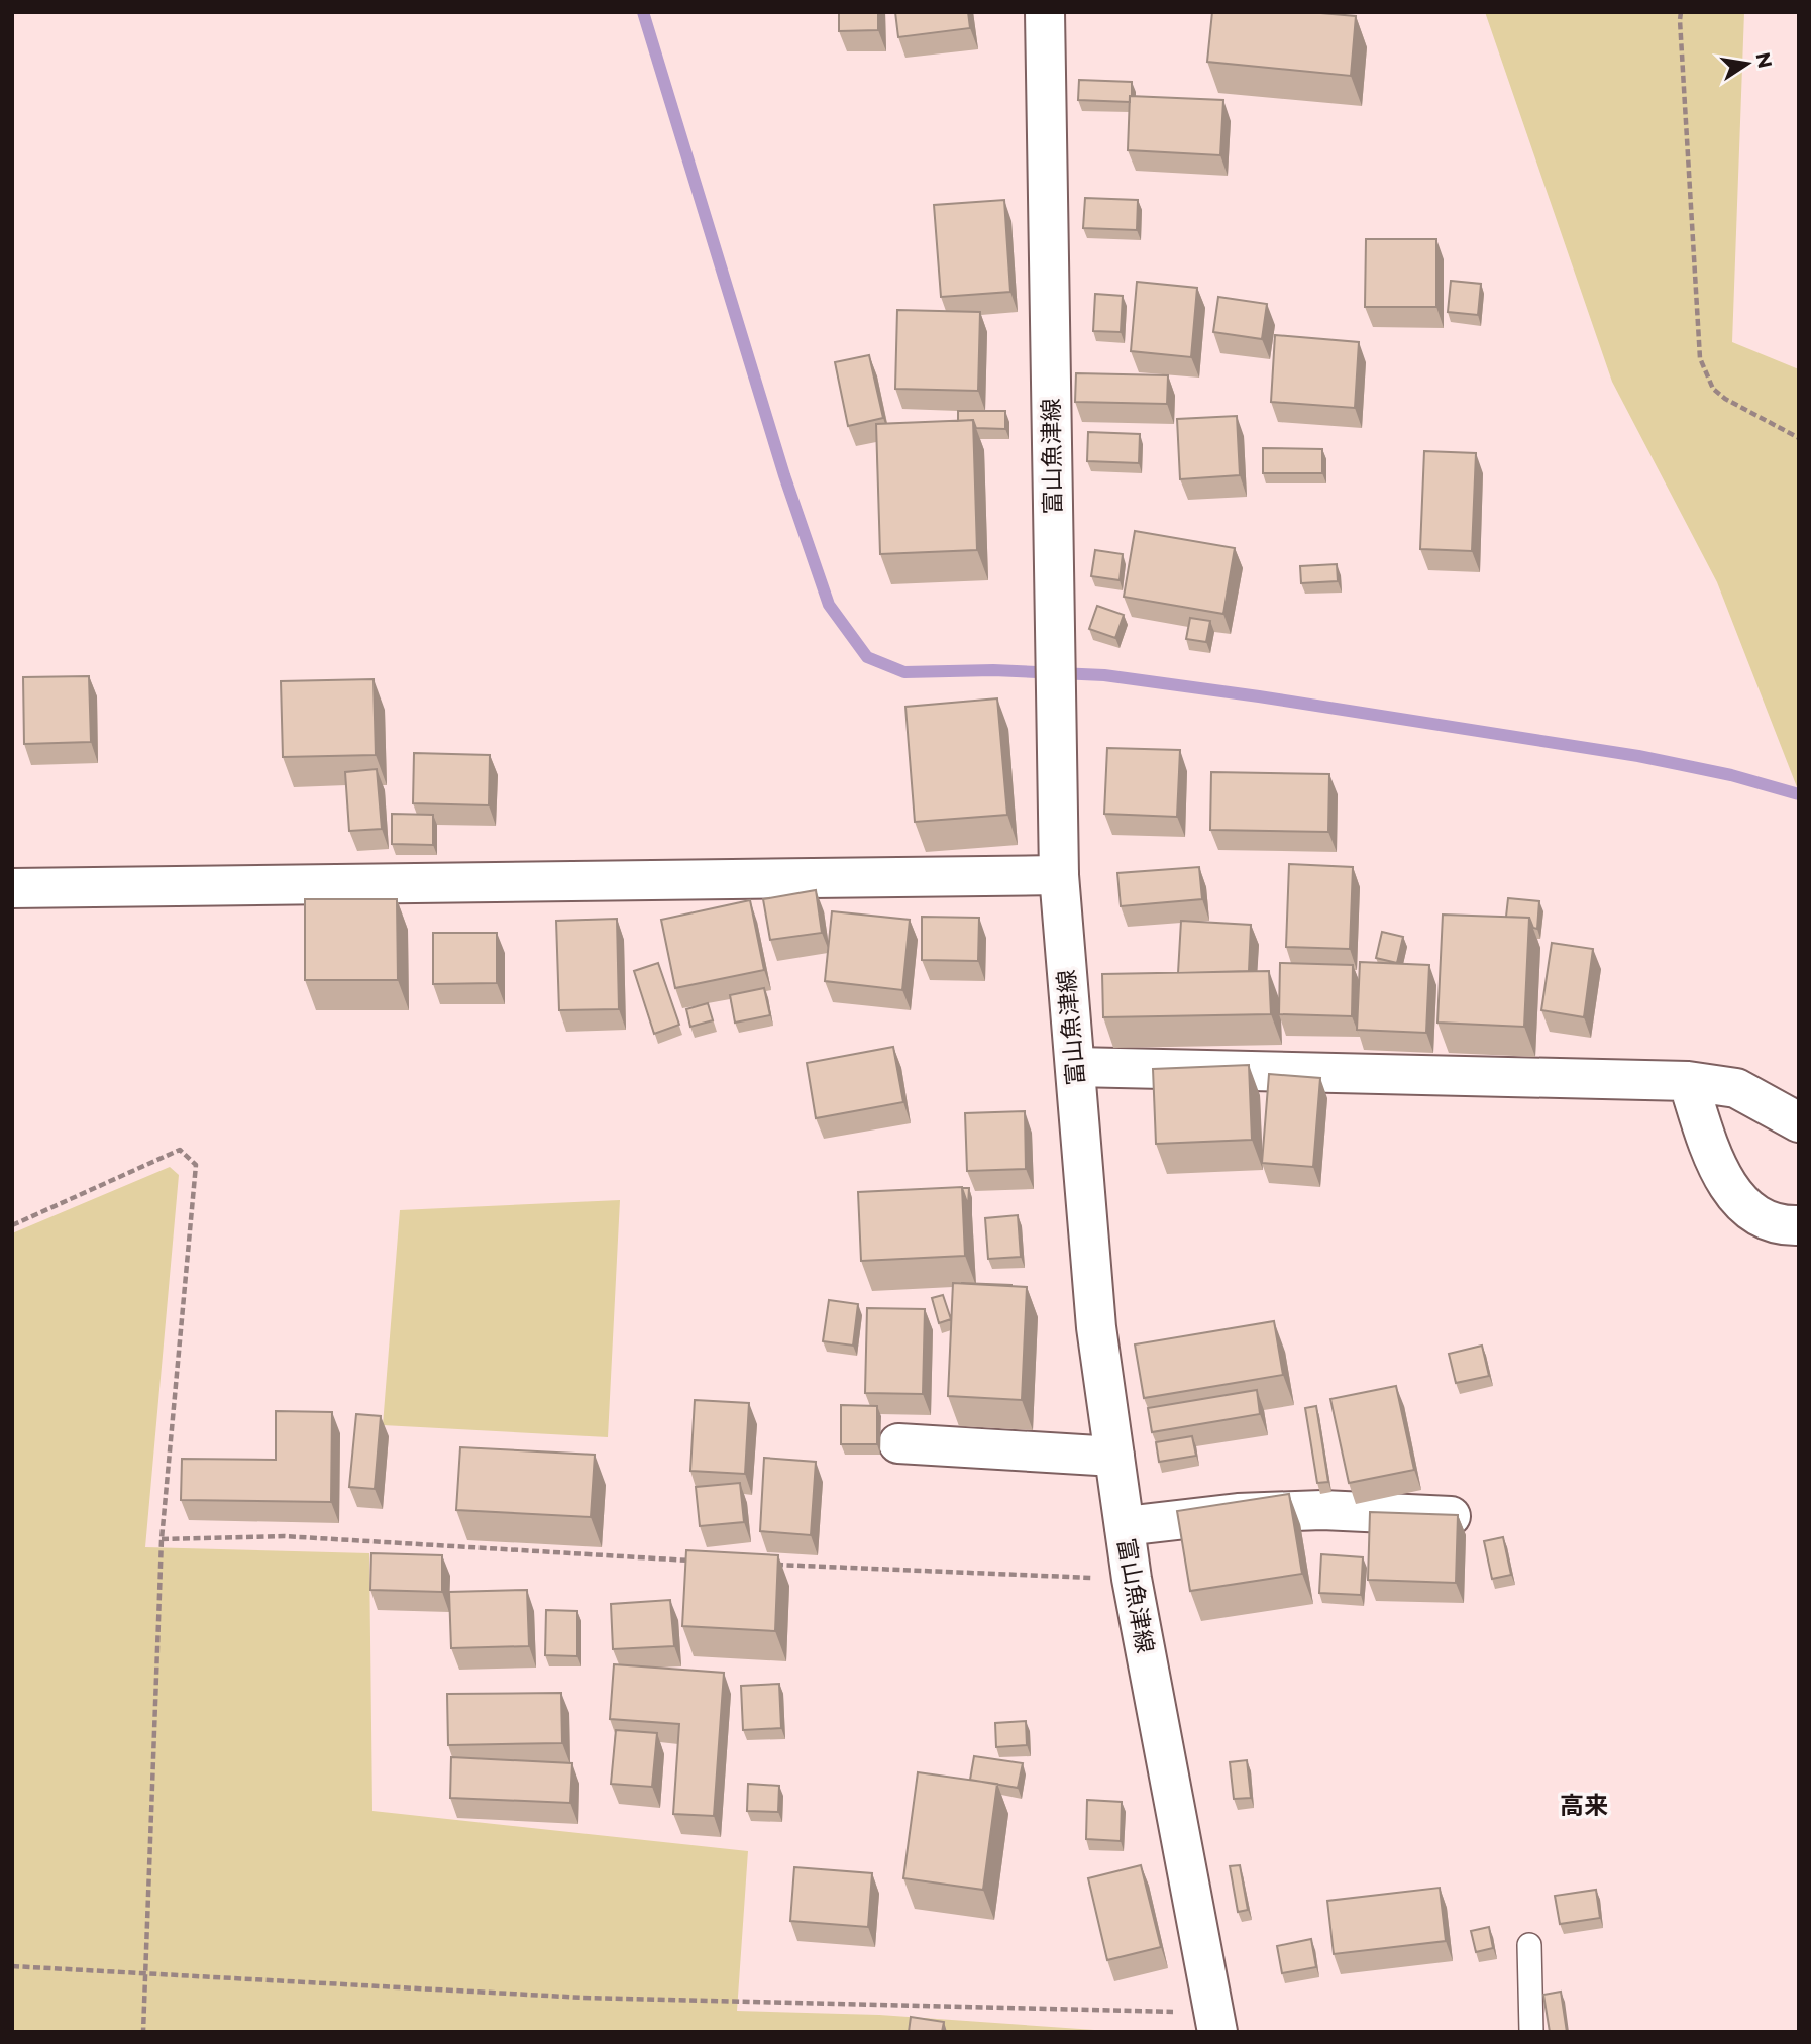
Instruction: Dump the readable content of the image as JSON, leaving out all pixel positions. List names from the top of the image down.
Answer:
{
  "streets": {
    "street": ["富山魚津線"]
  },
  "districts": ["高来"],
  "north": "right"
}
